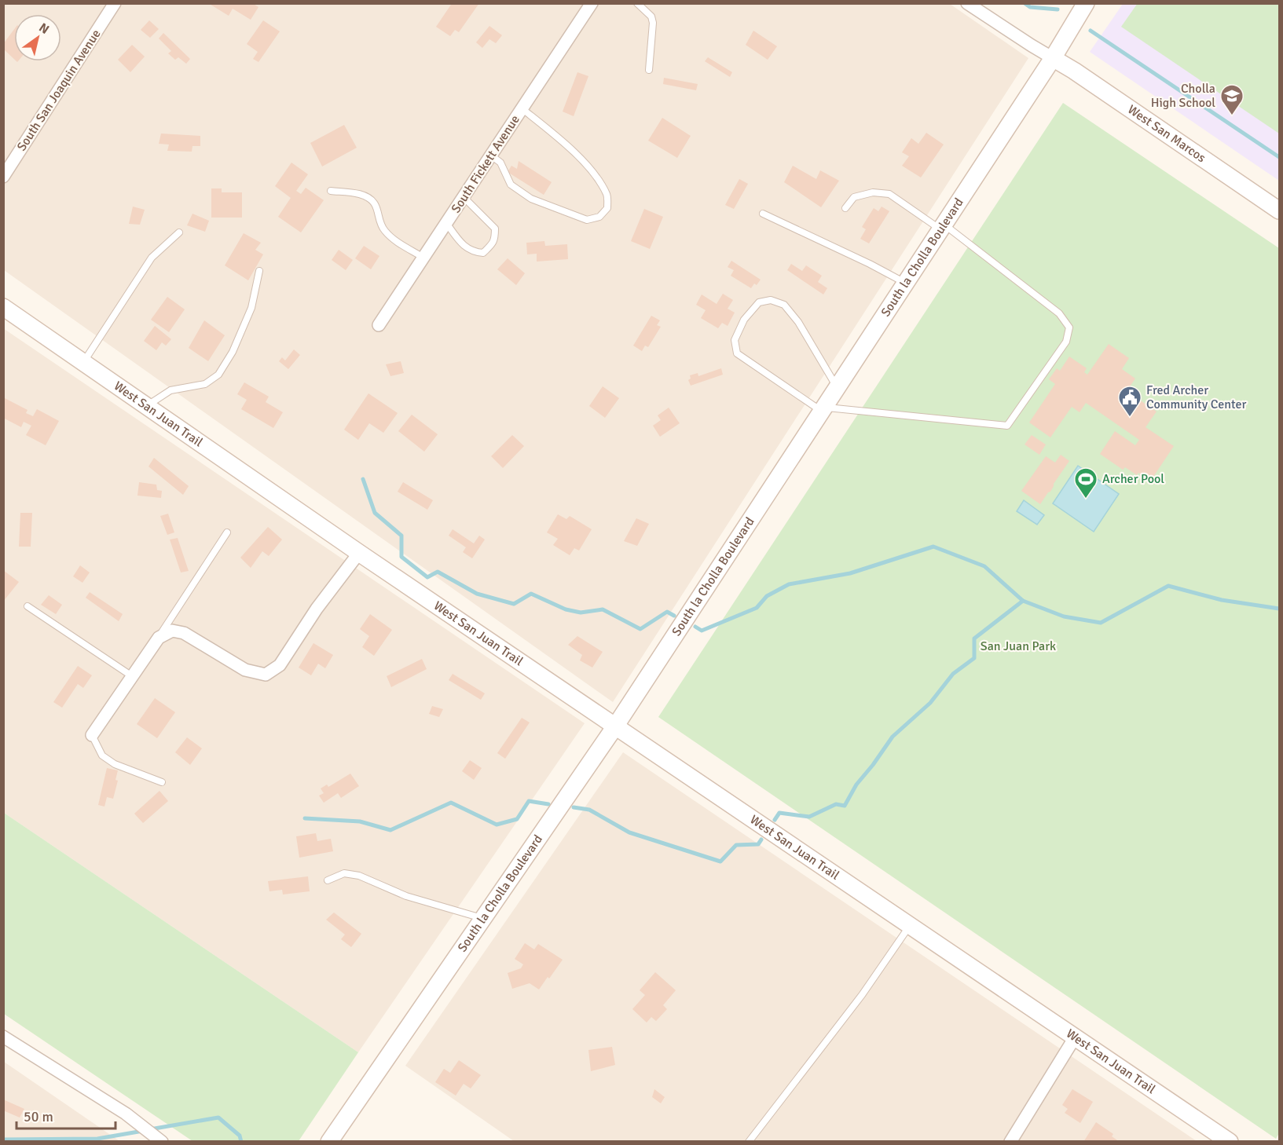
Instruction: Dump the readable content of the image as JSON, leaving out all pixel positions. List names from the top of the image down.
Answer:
{
  "streets": {
    "street": [
      "South San Joaquin Avenue",
      "West San Marcos",
      "South Fickett Avenue",
      "South la Cholla Boulevard",
      "West San Juan Trail"
    ]
  },
  "crossings": [
    ["West San Marcos", "South la Cholla Boulevard"],
    ["South la Cholla Boulevard", "West San Juan Trail"]
  ],
  "parks": ["San Juan Park"],
  "places": {
    "school or university": ["Cholla High School"],
    "public building": ["Fred Archer Community Center"],
    "sports": ["Archer Pool"]
  },
  "scale_bar": "50 m",
  "north": "top right"
}
